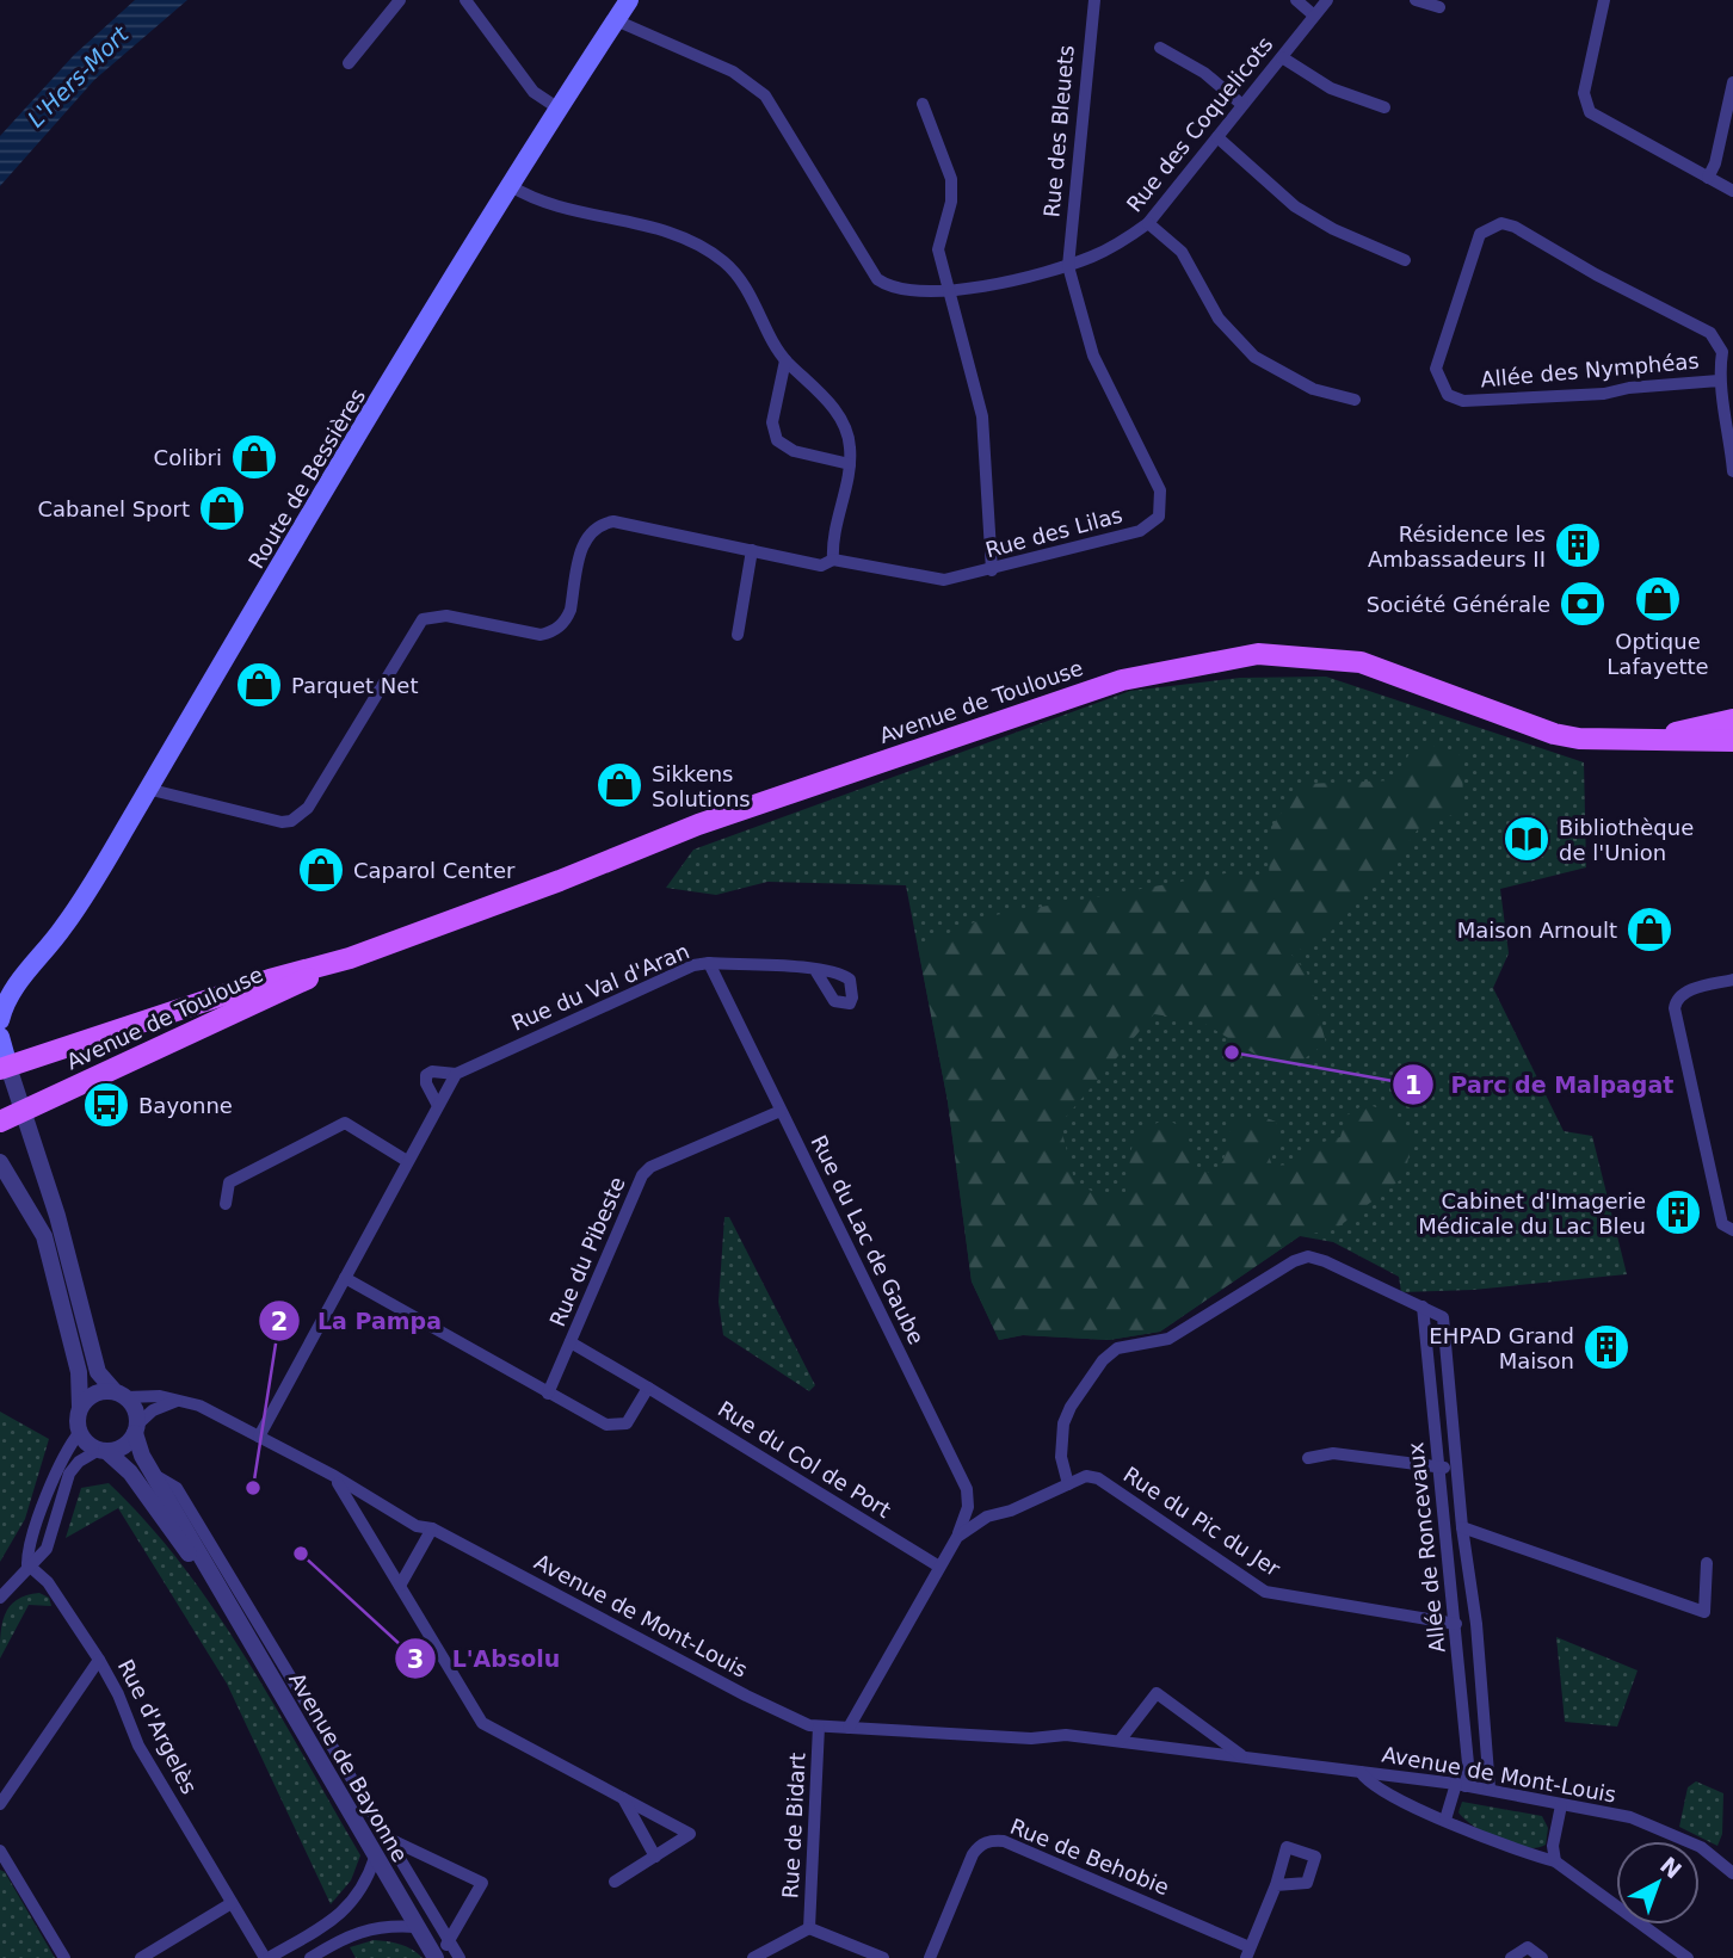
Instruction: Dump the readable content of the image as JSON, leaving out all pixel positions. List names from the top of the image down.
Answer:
{
  "streets": {
    "main road": ["Route de Bessières", "Avenue de Toulouse"],
    "street": [
      "Rue des Coquelicots",
      "Rue des Bleuets",
      "Allée des Nymphéas",
      "Rue des Lilas",
      "Rue du Val d'Aran",
      "Rue du Lac de Gaube",
      "Rue du Pibeste",
      "Rue du Col de Port",
      "Rue du Pic du Jer",
      "Allée de Roncevaux",
      "Avenue de Mont-Louis",
      "Rue d'Argelès",
      "Avenue de Bayonne",
      "Rue de Bidart",
      "Rue de Behobie"
    ]
  },
  "crossings": [
    ["Rue des Coquelicots", "Rue des Bleuets"],
    ["Rue des Coquelicots", "Route de Bessières"],
    ["Rue des Coquelicots", "Rue des Lilas"],
    ["Rue des Bleuets", "Rue des Lilas"],
    ["Route de Bessières", "Rue des Lilas"],
    ["Rue du Val d'Aran", "Rue du Lac de Gaube"],
    ["Rue du Val d'Aran", "Avenue de Mont-Louis"],
    ["Rue du Lac de Gaube", "Rue du Pibeste"],
    ["Rue du Lac de Gaube", "Rue du Pic du Jer"],
    ["Rue du Pibeste", "Rue du Col de Port"],
    ["Rue du Col de Port", "Rue du Pic du Jer"],
    ["Rue du Pic du Jer", "Allée de Roncevaux"],
    ["Rue du Pic du Jer", "Avenue de Mont-Louis"],
    ["Allée de Roncevaux", "Avenue de Mont-Louis"],
    ["Avenue de Mont-Louis", "Avenue de Bayonne"],
    ["Avenue de Mont-Louis", "Rue de Bidart"],
    ["Rue d'Argelès", "Avenue de Bayonne"]
  ],
  "water": ["L'Hers-Mort"],
  "places": {
    "shop": [
      "Colibri",
      "Cabanel Sport",
      "Optique Lafayette",
      "Parquet Net",
      "Sikkens Solutions",
      "Caparol Center",
      "Maison Arnoult"
    ],
    "building": ["Résidence les Ambassadeurs II", "Cabinet d'Imagerie Médicale du Lac Bleu", "EHPAD Grand Maison"],
    "bank": ["Société Générale"],
    "library": ["Bibliothèque de l'Union"],
    "other": ["Parc de Malpagat", "La Pampa", "L'Absolu"],
    "bus stop": ["Bayonne"]
  },
  "north": "top right"
}
